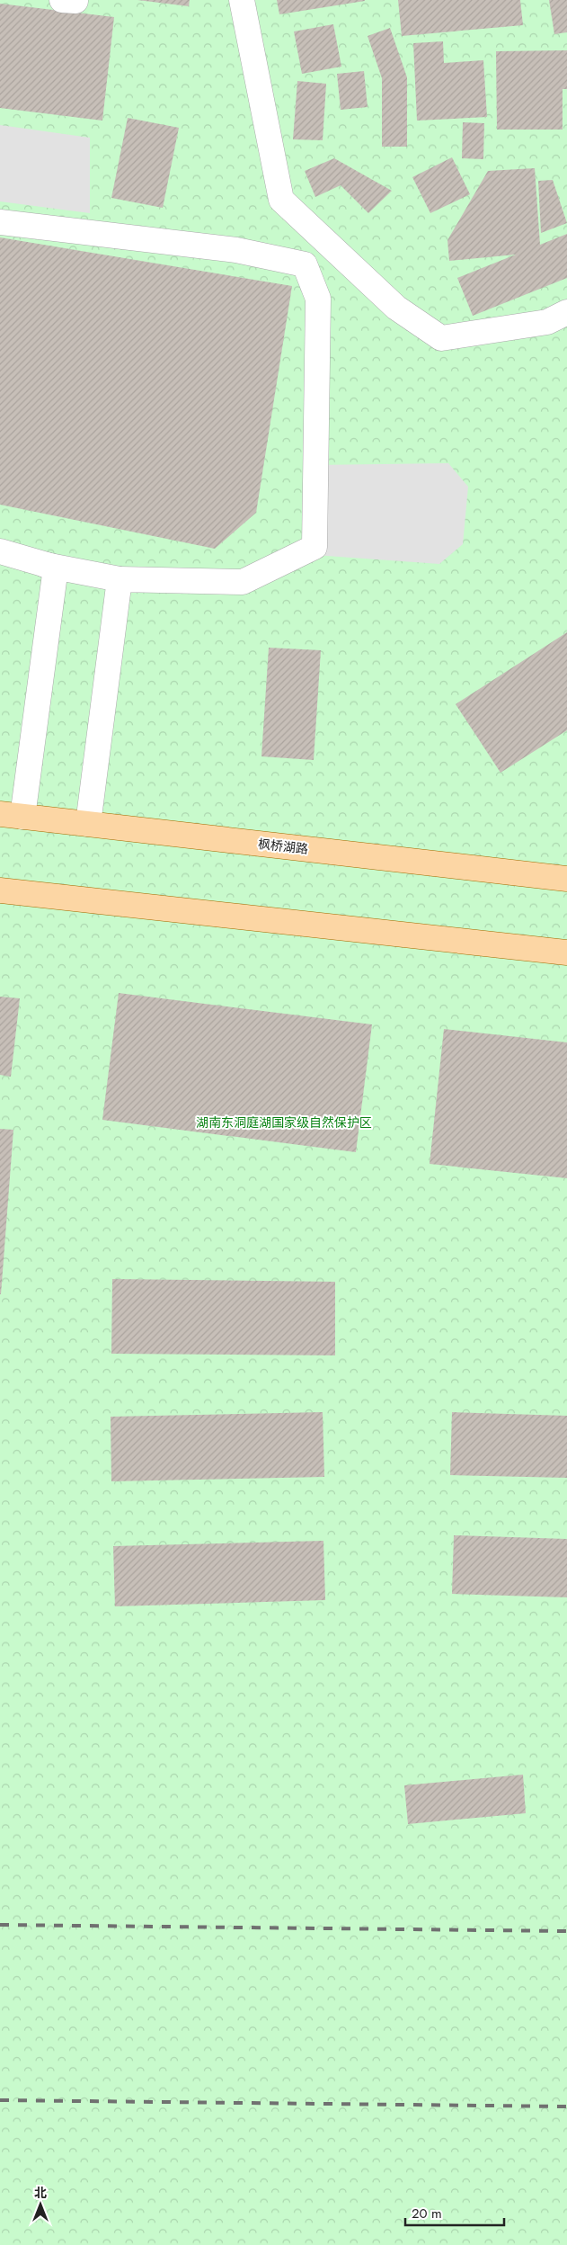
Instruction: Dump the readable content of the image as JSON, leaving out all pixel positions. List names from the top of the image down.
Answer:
{
  "streets": {
    "main road": ["枫桥湖路"]
  },
  "parks": ["湖南东洞庭湖国家级自然保护区"],
  "scale_bar": "20 m",
  "north": "top"
}
